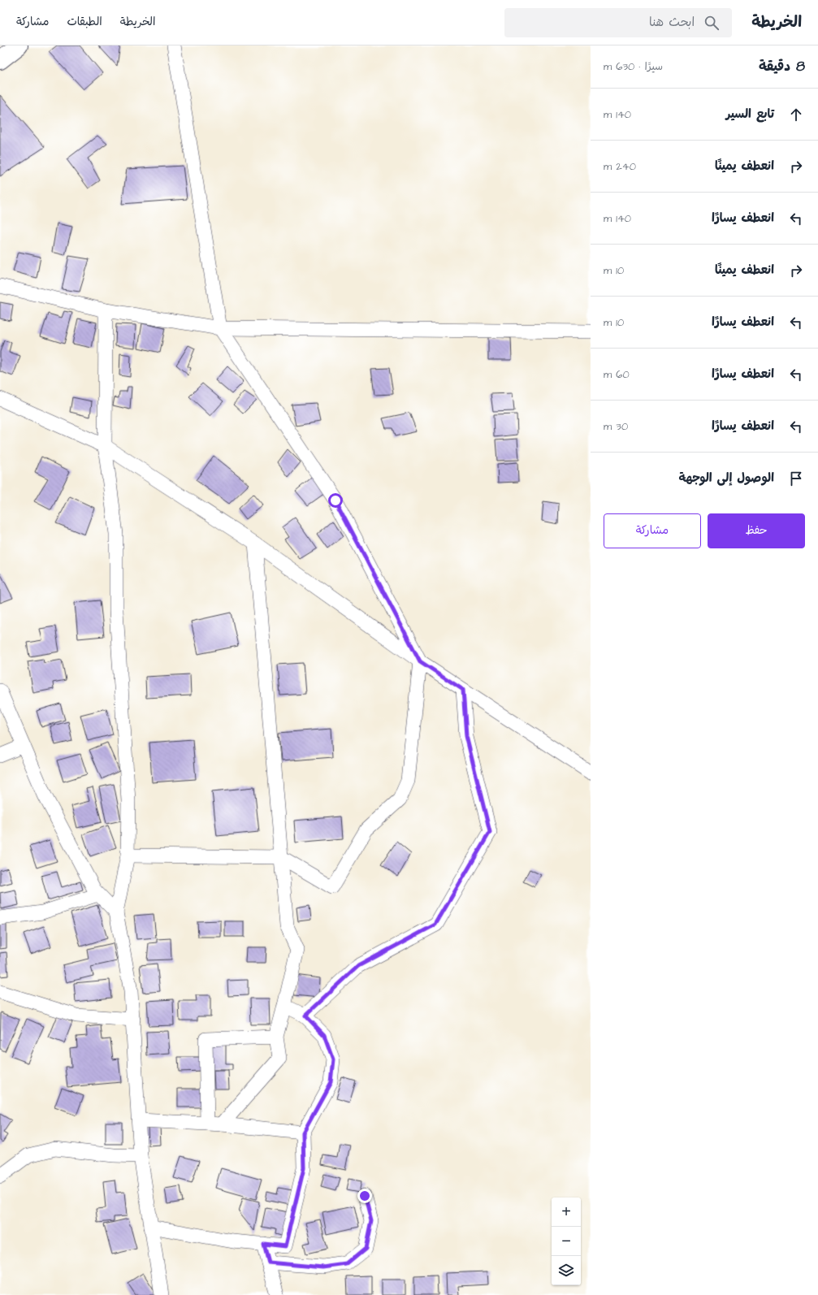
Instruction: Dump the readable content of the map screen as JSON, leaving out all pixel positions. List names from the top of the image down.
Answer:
{
  "page": {
    "header": "الخريطة",
    "search": "ابحث هنا",
    "nav": ["الخريطة", "الطبقات", "مشاركة"],
    "heading": ["8 دقيقة", "سيرًا · 630 m"],
    "list": [
      ["تابع السير", "140 m"],
      ["انعطف يمينًا", "240 m"],
      ["انعطف يسارًا", "140 m"],
      ["انعطف يمينًا", "10 m"],
      ["انعطف يسارًا", "10 m"],
      ["انعطف يسارًا", "60 m"],
      ["انعطف يسارًا", "30 m"],
      "الوصول إلى الوجهة"
    ],
    "buttons": ["حفظ", "مشاركة"],
    "map_buttons": ["+", "−"]
  }
}
